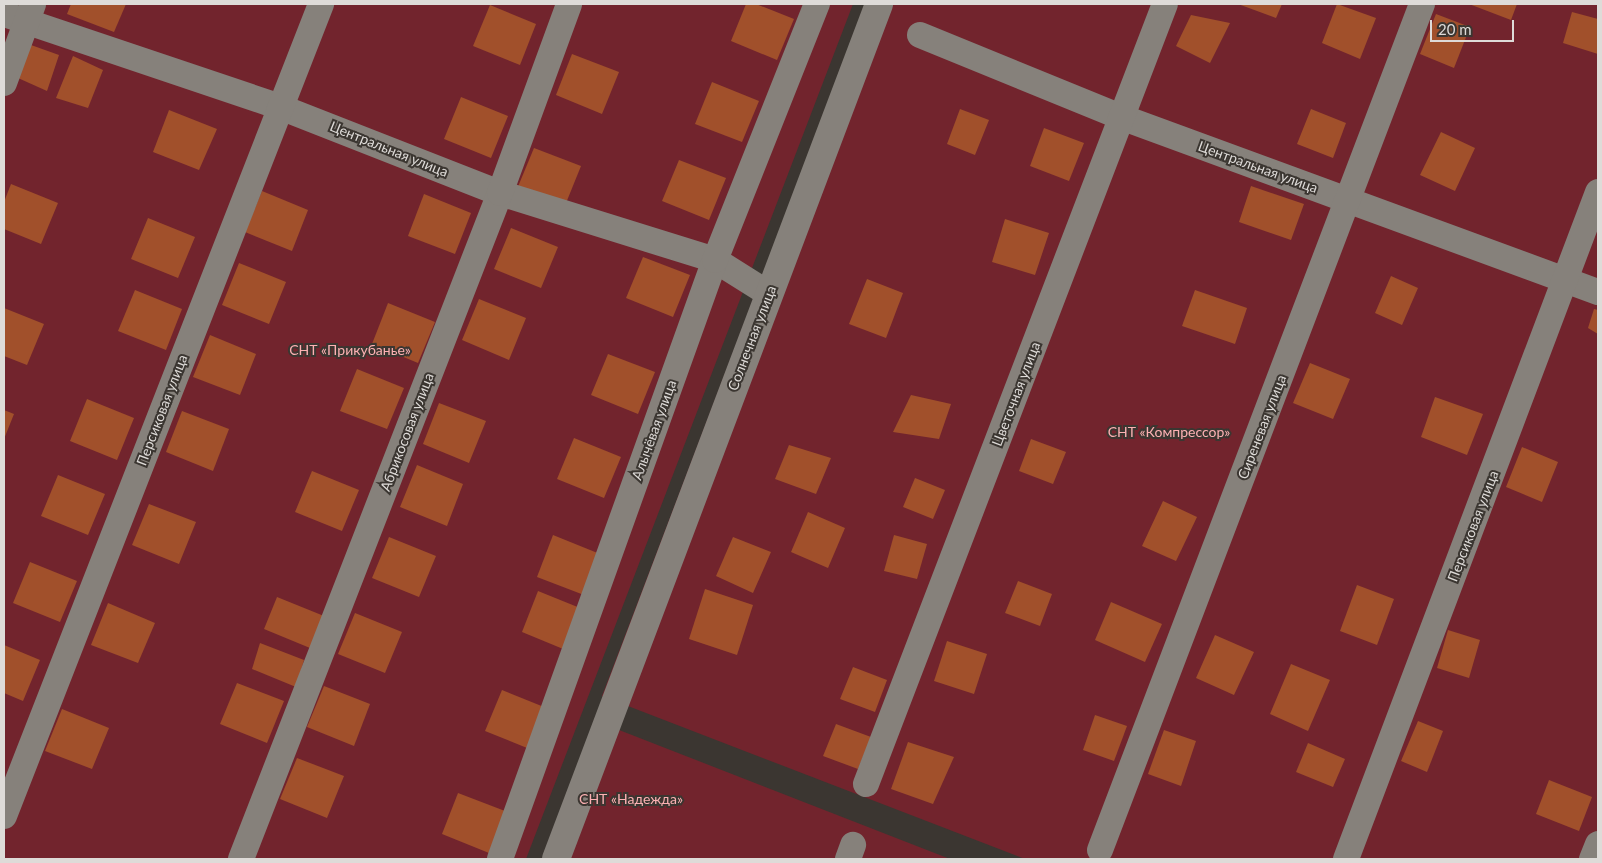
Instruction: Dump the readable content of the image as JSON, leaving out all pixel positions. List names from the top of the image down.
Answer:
{
  "streets": {
    "street": [
      "Центральная улица",
      "Солнечная улица",
      "Цветочная улица",
      "Персиковая улица",
      "Сиреневая улица",
      "Алычёвая улица",
      "Абрикосовая улица"
    ]
  },
  "crossings": [
    ["Центральная улица", "Солнечная улица"],
    ["Центральная улица", "Цветочная улица"],
    ["Центральная улица", "Персиковая улица"],
    ["Центральная улица", "Сиреневая улица"],
    ["Центральная улица", "Алычёвая улица"],
    ["Центральная улица", "Абрикосовая улица"]
  ],
  "parks": ["СНТ «Прикубанье»", "СНТ «Компрессор»", "СНТ «Надежда»"],
  "scale_bar": "20 m"
}
